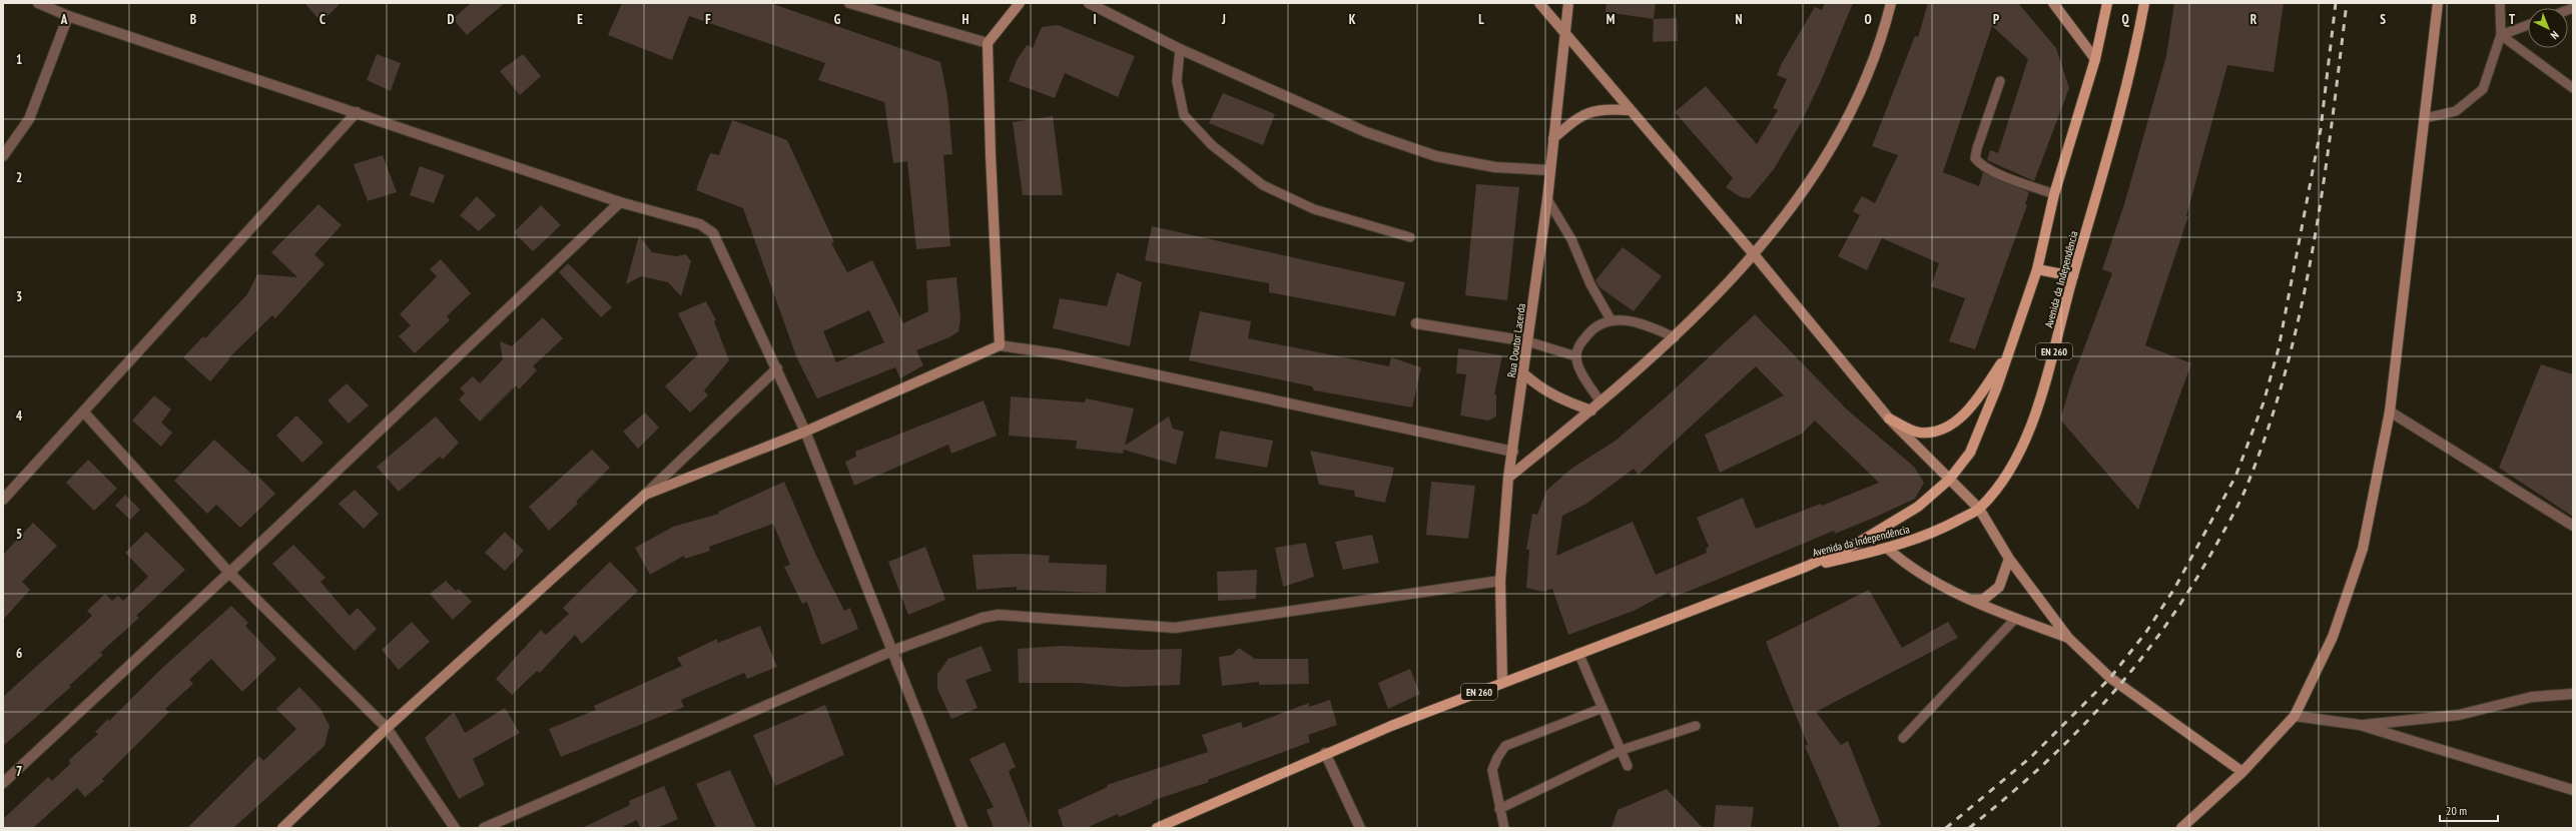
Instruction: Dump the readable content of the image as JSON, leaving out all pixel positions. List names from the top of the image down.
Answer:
{
  "streets": {
    "main road": ["Avenida da Independência", "EN 260"],
    "street": ["Rua Doutor Lacerda"]
  },
  "crossings": [
    ["Avenida da Independência", "EN 260"],
    ["Rua Doutor Lacerda", "EN 260"]
  ],
  "scale_bar": "20 m",
  "north": "bottom right",
  "grid": {
    "columns": [
      "A",
      "B",
      "C",
      "D",
      "E",
      "F",
      "G",
      "H",
      "I",
      "J",
      "K",
      "L",
      "M",
      "N",
      "O",
      "P",
      "Q",
      "R",
      "S",
      "T"
    ],
    "rows": [
      "1",
      "2",
      "3",
      "4",
      "5",
      "6",
      "7"
    ]
  }
}
